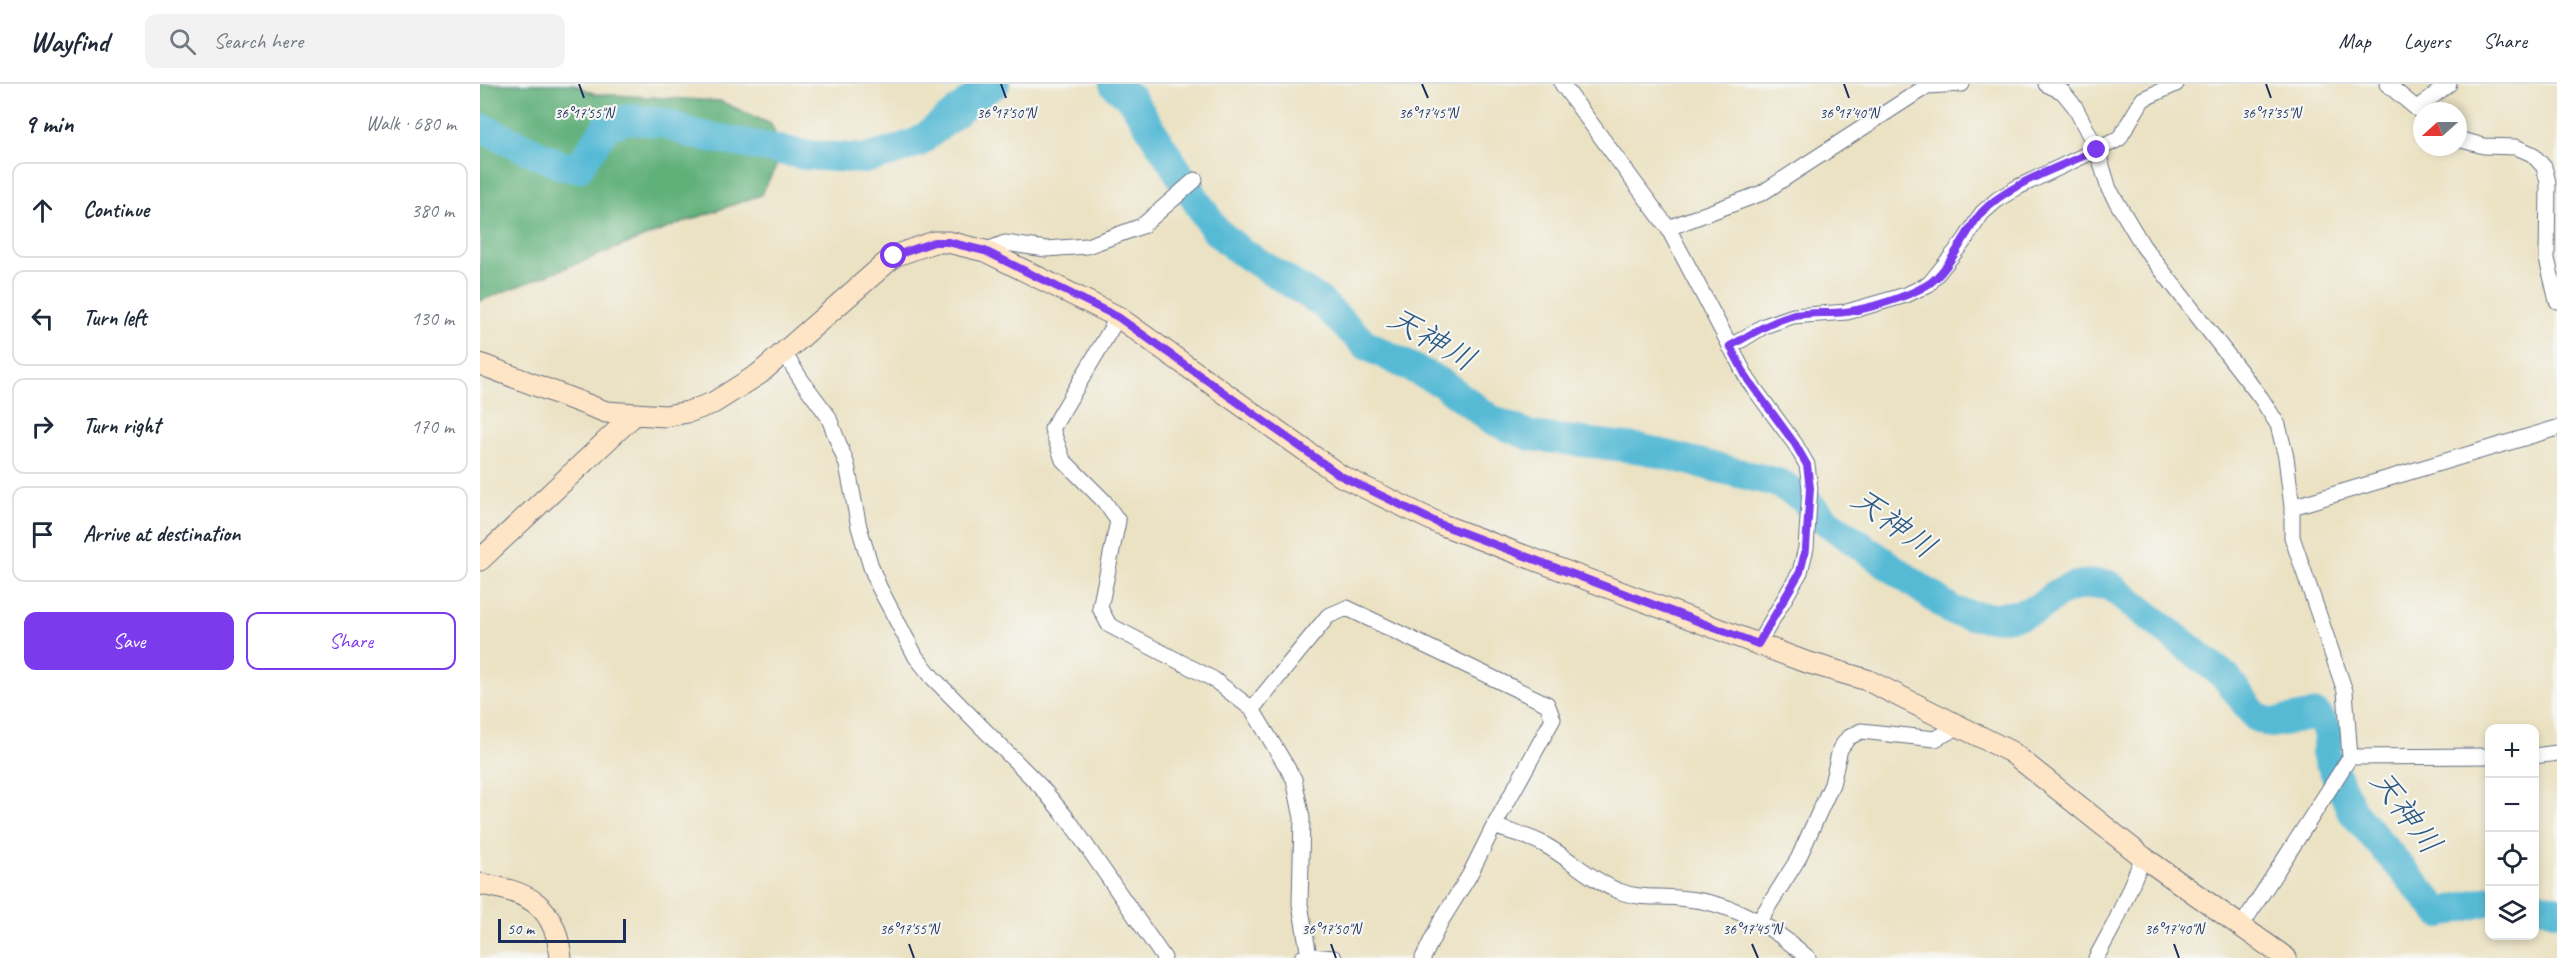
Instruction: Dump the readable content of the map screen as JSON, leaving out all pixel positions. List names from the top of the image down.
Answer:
{
  "water": ["天神川"],
  "scale_bar": "50 m",
  "north": "left",
  "page": {
    "header": "Wayfind",
    "search": "Search here",
    "nav": ["Map", "Layers", "Share"],
    "heading": ["9 min", "Walk · 680 m"],
    "list": [
      ["Continue", "380 m"],
      ["Turn left", "130 m"],
      ["Turn right", "170 m"],
      "Arrive at destination"
    ],
    "buttons": ["Save", "Share"],
    "map_buttons": ["+", "−"],
    "scale": "50 m"
  },
  "coordinates": [
    "36°17'55\"N",
    "36°17'40\"N",
    "36°17'35\"N",
    "36°17'50\"N",
    "36°17'45\"N"
  ]
}
